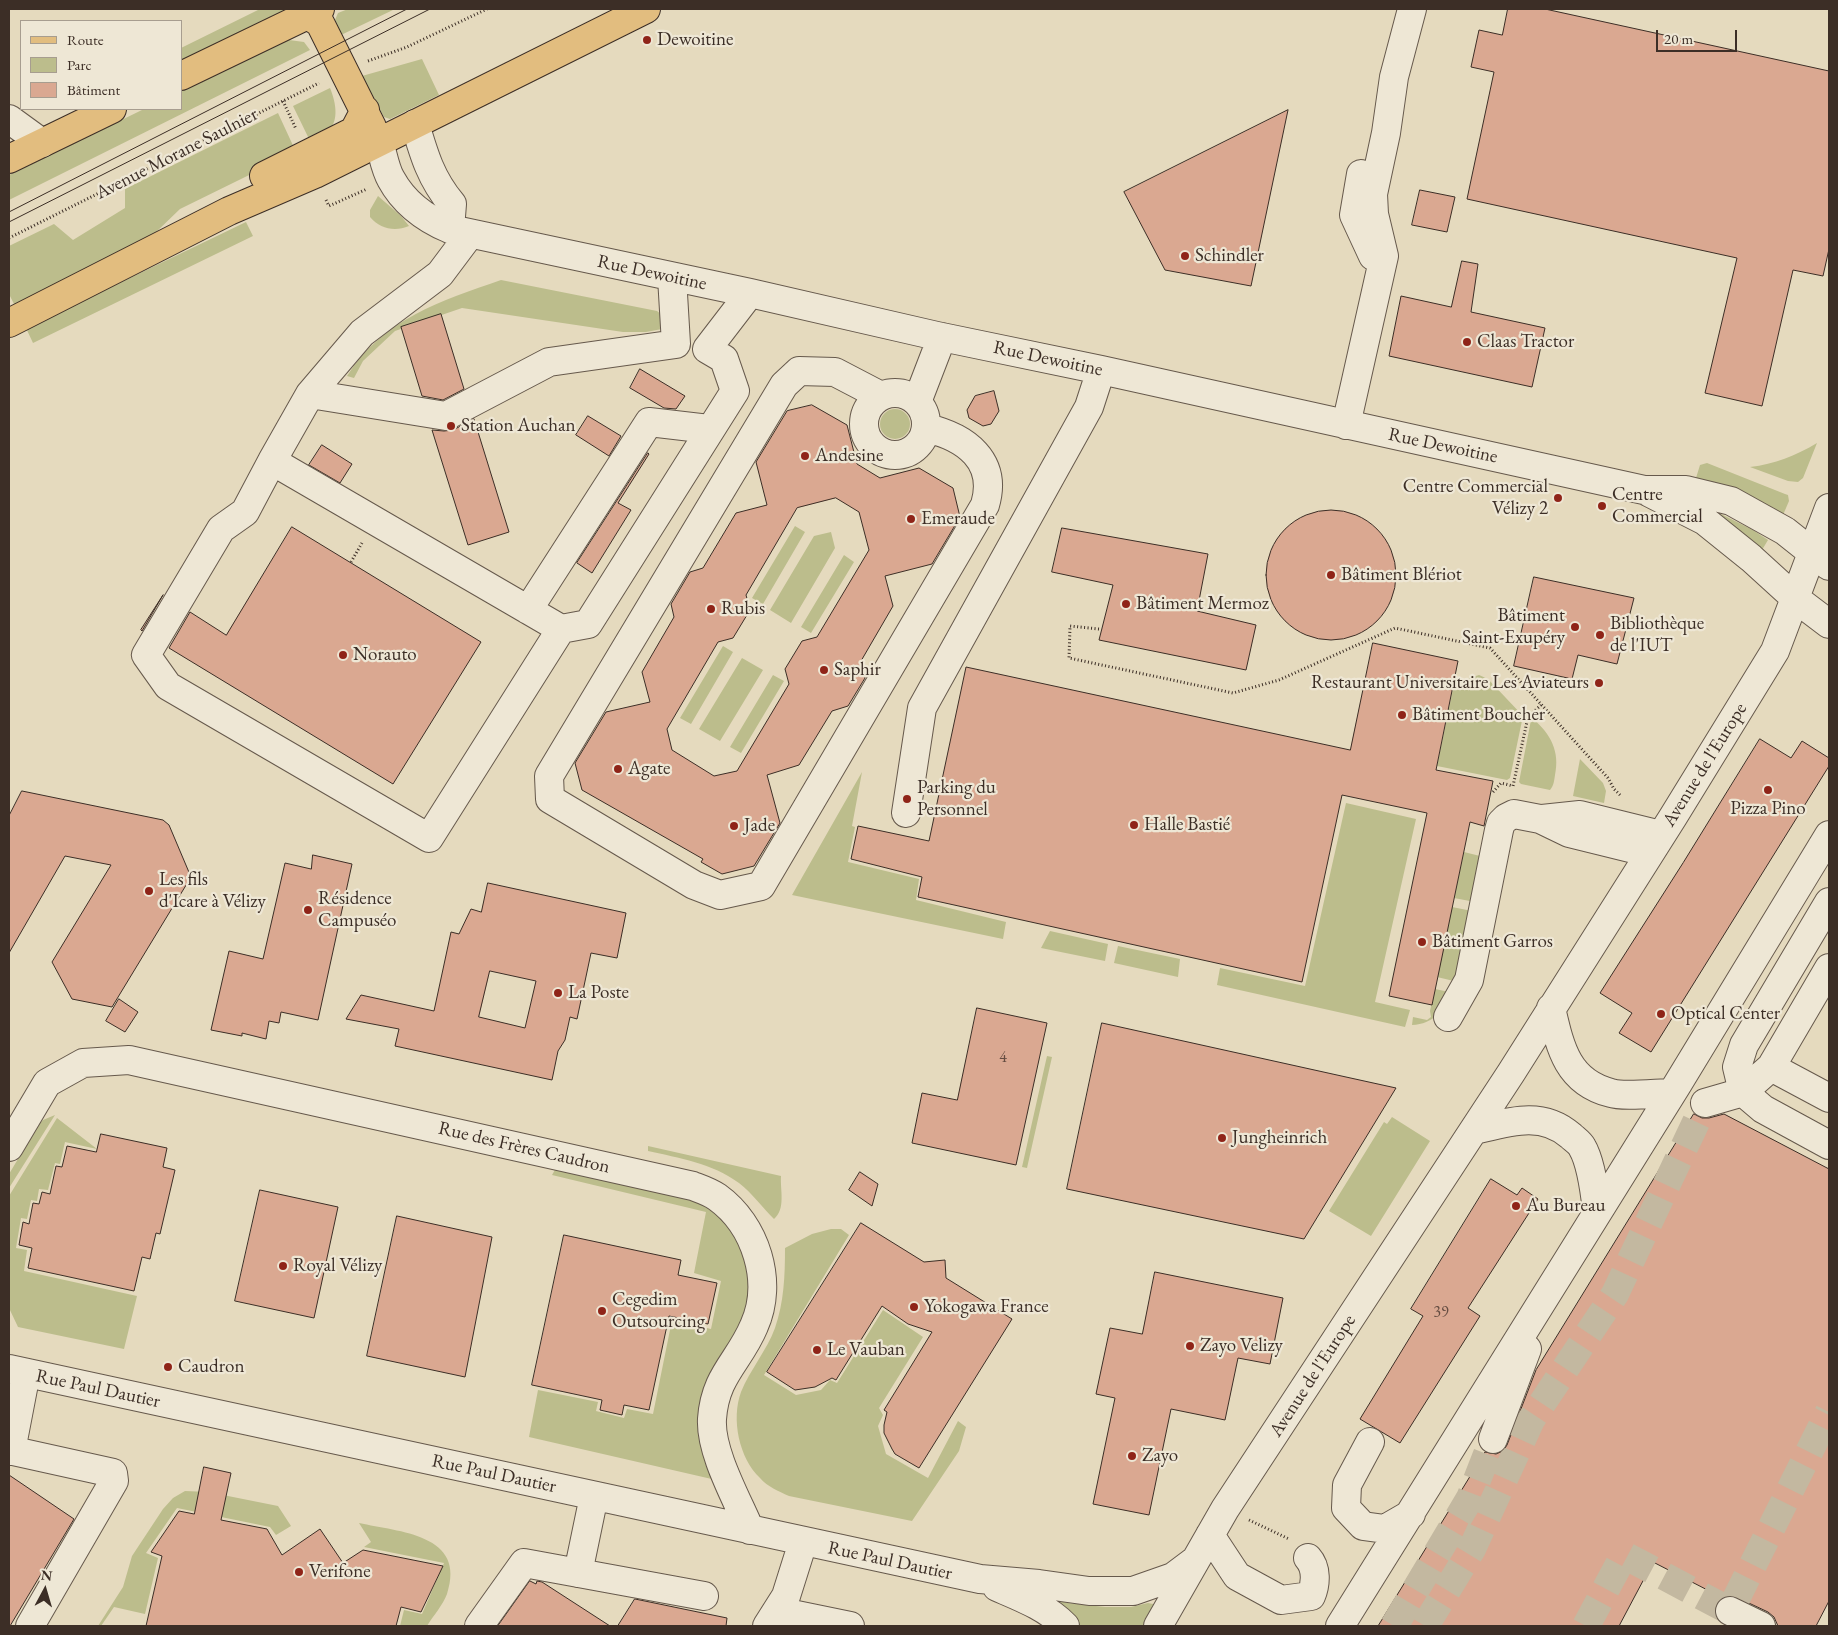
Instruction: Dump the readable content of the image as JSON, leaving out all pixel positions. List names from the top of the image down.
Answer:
{
  "streets": {
    "street": [
      "Rue Dewoitine",
      "Avenue de l'Europe",
      "Rue des Frères Caudron",
      "Rue Paul Dautier"
    ],
    "path": ["Avenue Morane Saulnier"]
  },
  "crossings": [
    ["Rue Dewoitine", "Avenue de l'Europe"],
    ["Avenue de l'Europe", "Rue Paul Dautier"],
    ["Rue des Frères Caudron", "Rue Paul Dautier"]
  ],
  "places": [
    "Dewoitine",
    "Schindler",
    "Claas Tractor",
    "Station Auchan",
    "Andesine",
    "Centre Commercial Vélizy 2",
    "Centre Commercial",
    "Emeraude",
    "Bâtiment Blériot",
    "Bâtiment Mermoz",
    "Rubis",
    "Bâtiment Saint-Exupéry",
    "Bibliothèque de l'IUT",
    "Norauto",
    "Saphir",
    "Restaurant Universitaire Les Aviateurs",
    "Bâtiment Boucher",
    "Agate",
    "Pizza Pino",
    "Parking du Personnel",
    "Halle Bastié",
    "Jade",
    "Les fils d'Icare à Vélizy",
    "Résidence Campuséo",
    "Bâtiment Garros",
    "La Poste",
    "Optical Center",
    "Jungheinrich",
    "Au Bureau",
    "Royal Vélizy",
    "Yokogawa France",
    "Cegedim Outsourcing",
    "Zayo Velizy",
    "Le Vauban",
    "Caudron",
    "Zayo",
    "Verifone"
  ],
  "house_numbers": ["4", "39"],
  "legend": ["Route", "Parc", "Bâtiment"],
  "scale_bar": "20 m",
  "north": "top"
}
